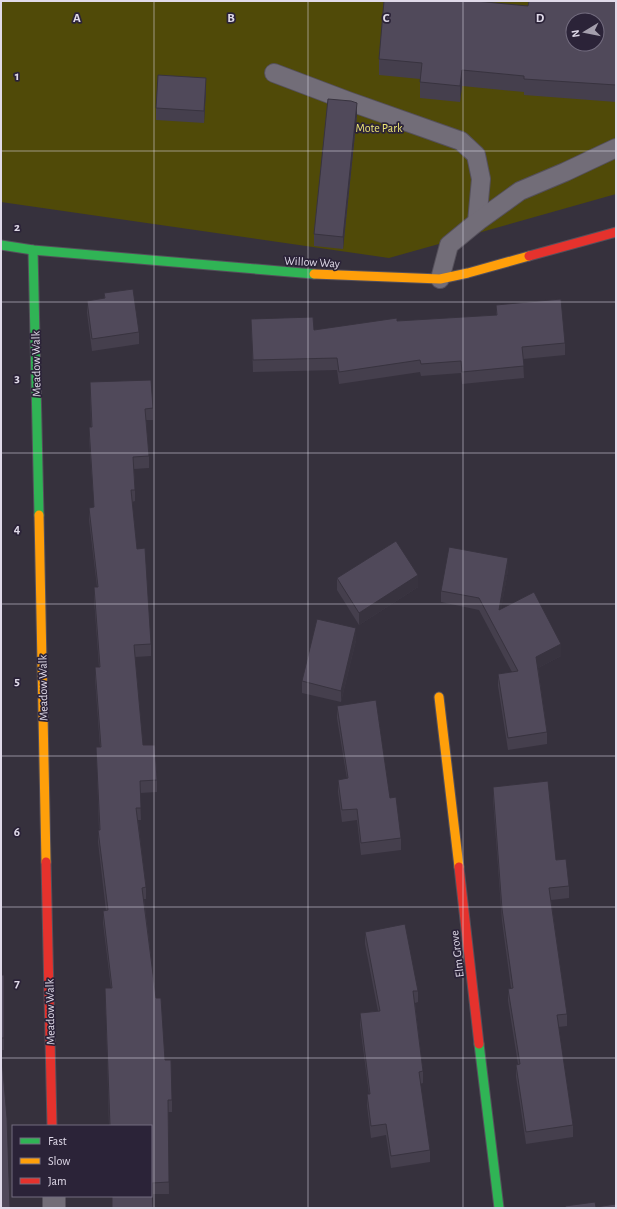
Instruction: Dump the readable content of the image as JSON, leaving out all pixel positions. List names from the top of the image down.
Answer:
{
  "streets": {
    "street": ["Willow Way", "Meadow Walk", "Elm Grove"]
  },
  "crossings": [
    ["Willow Way", "Meadow Walk"]
  ],
  "parks": ["Mote Park"],
  "legend": ["Fast", "Slow", "Jam"],
  "north": "left",
  "grid": {
    "columns": [
      "A",
      "B",
      "C",
      "D"
    ],
    "rows": [
      "1",
      "2",
      "3",
      "4",
      "5",
      "6",
      "7"
    ]
  }
}
